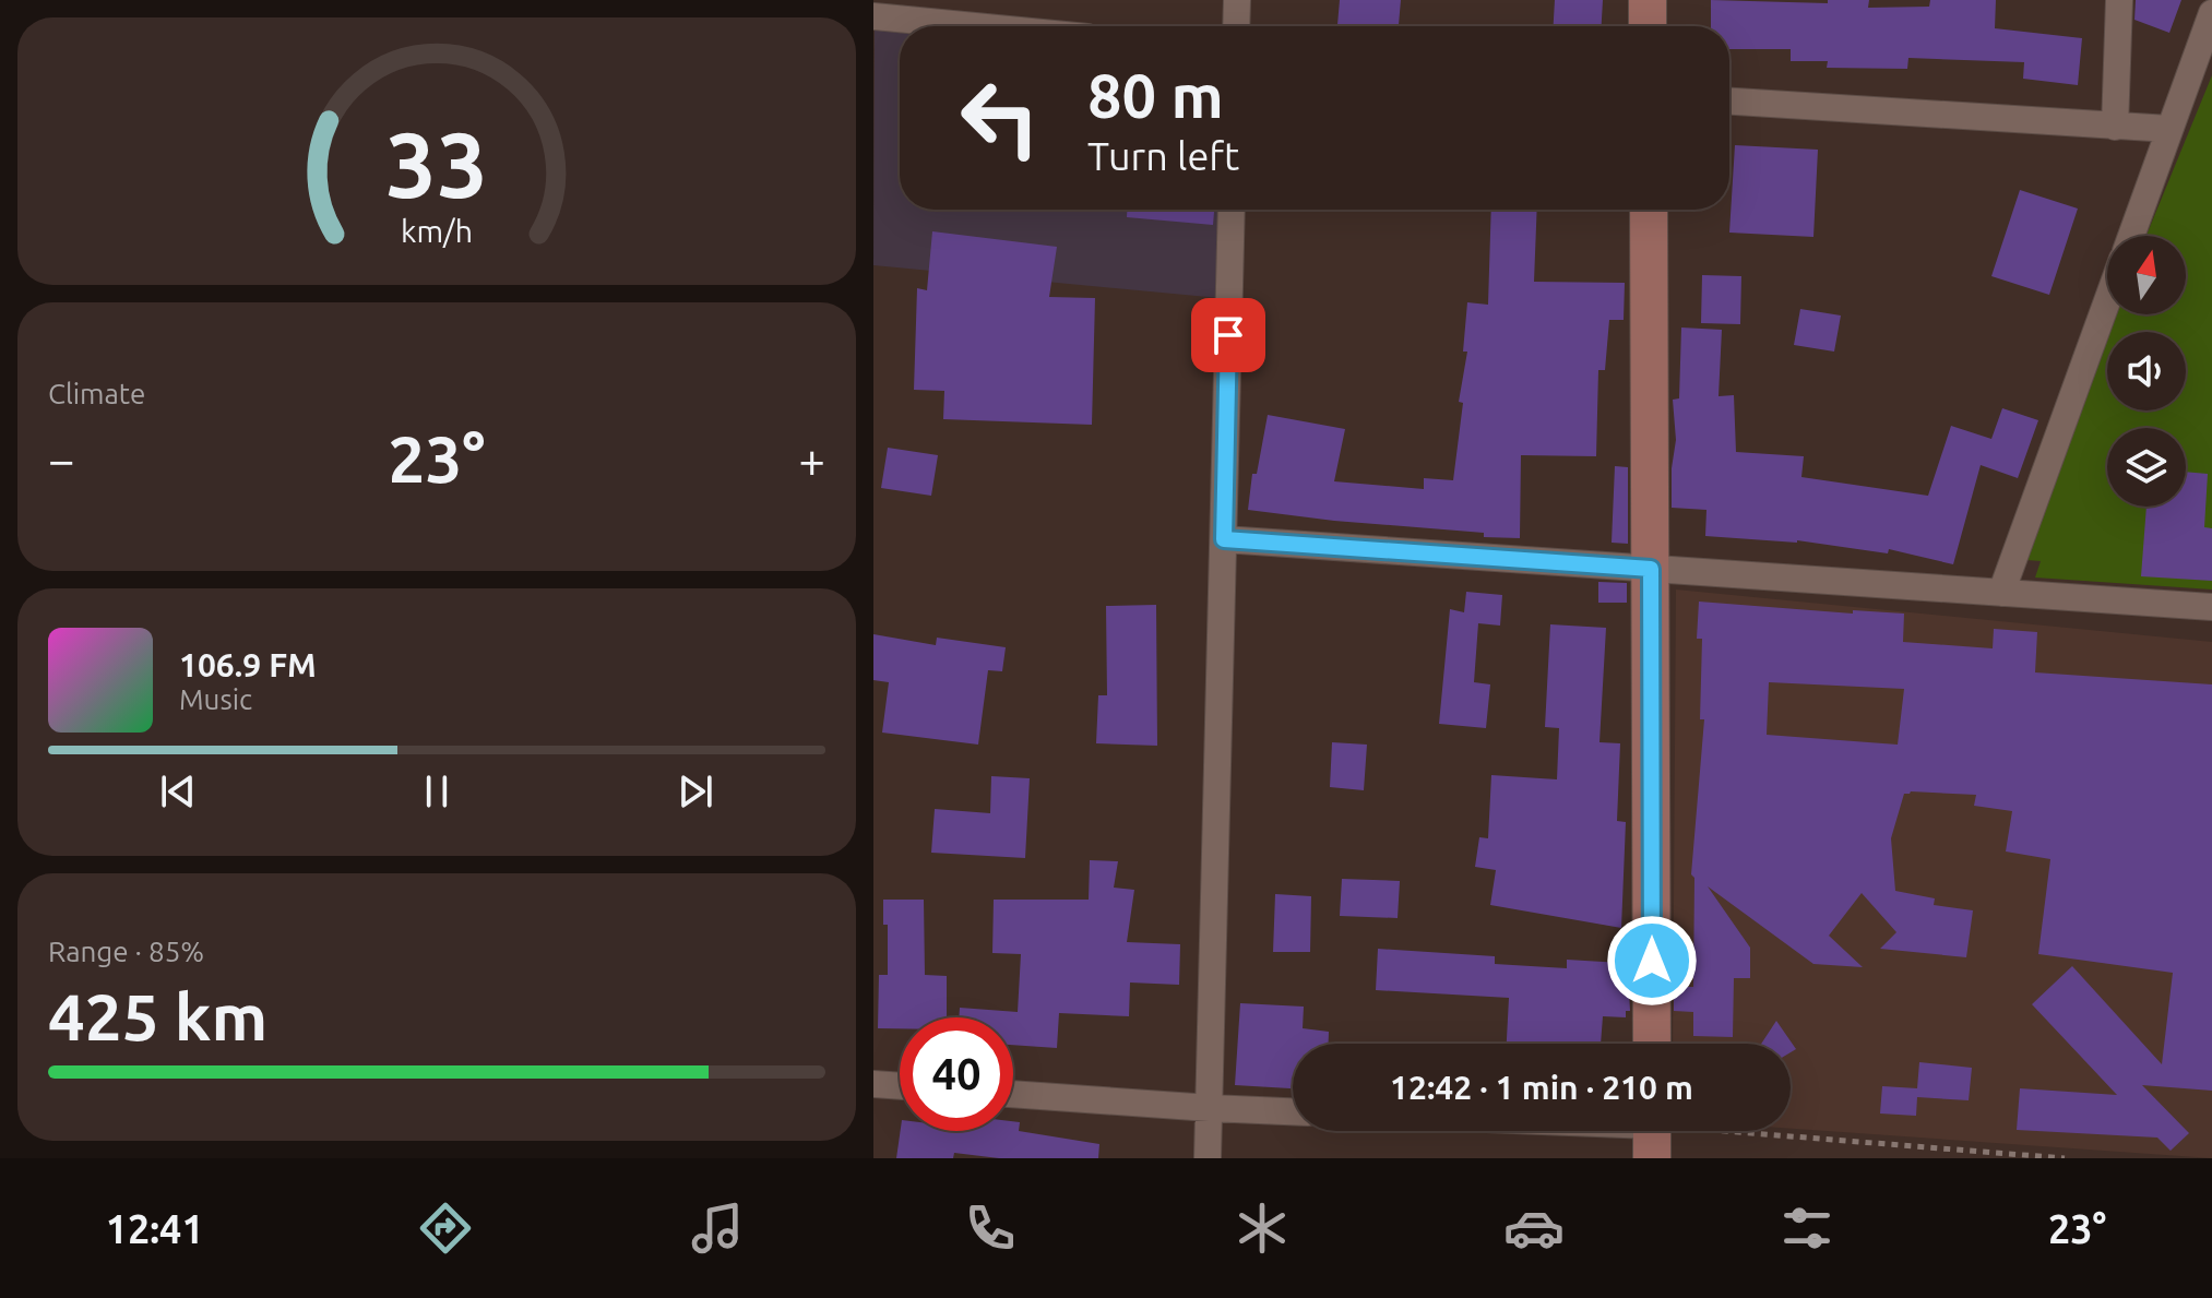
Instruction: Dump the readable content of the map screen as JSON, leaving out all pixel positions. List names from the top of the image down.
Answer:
{
  "north": "top",
  "page": {
    "turn": ["80 m", "Turn left"],
    "tile": [
      "Climate",
      ["Range · 85%", "425 km"]
    ],
    "heat": ["−", "23°", "+"],
    "song": ["106.9 FM", "Music"],
    "limit": "40",
    "trip": "12:42 · 1 min · 210 m",
    "tabs": ["12:41", "23°"],
    "gauge": ["33", "km/h"]
  }
}
